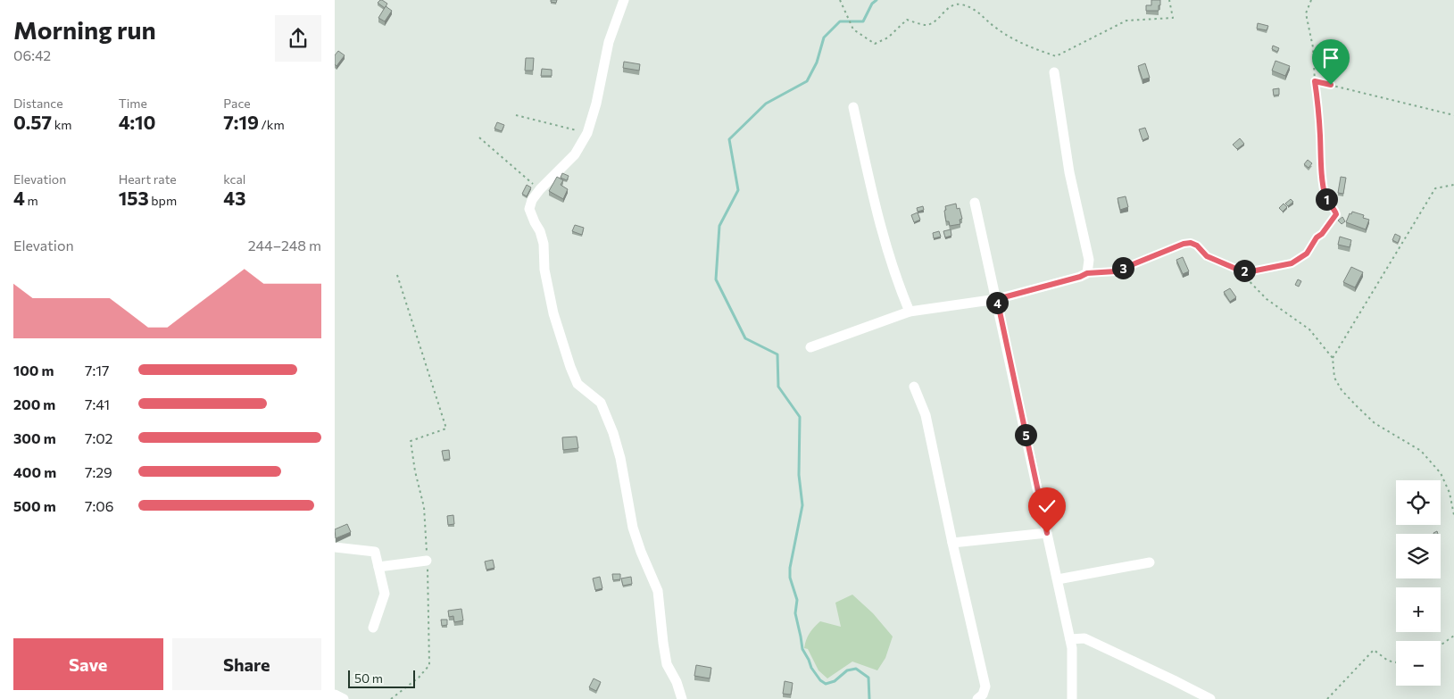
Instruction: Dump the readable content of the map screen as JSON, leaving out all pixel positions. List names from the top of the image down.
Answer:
{
  "scale_bar": "50 m",
  "page": {
    "heading": ["Morning run", "06:42"],
    "stats": [
      ["Distance", "0.57 km"],
      ["Time", "4:10"],
      ["Pace", "7:19 /km"],
      ["Elevation", "4 m"],
      ["Heart rate", "153 bpm"],
      ["kcal", "43"]
    ],
    "pins": [
      "1",
      "3",
      "2",
      "4",
      "5"
    ],
    "chart": ["Elevation", "244–248 m"],
    "list": [
      {
        "name": "100 m",
        "note": "7:17"
      },
      {
        "name": "200 m",
        "note": "7:41"
      },
      {
        "name": "300 m",
        "note": "7:02"
      },
      {
        "name": "400 m",
        "note": "7:29"
      },
      {
        "name": "500 m",
        "note": "7:06"
      }
    ],
    "map_buttons": ["+", "−"],
    "buttons": ["Save", "Share"],
    "scale": "50 m"
  }
}
